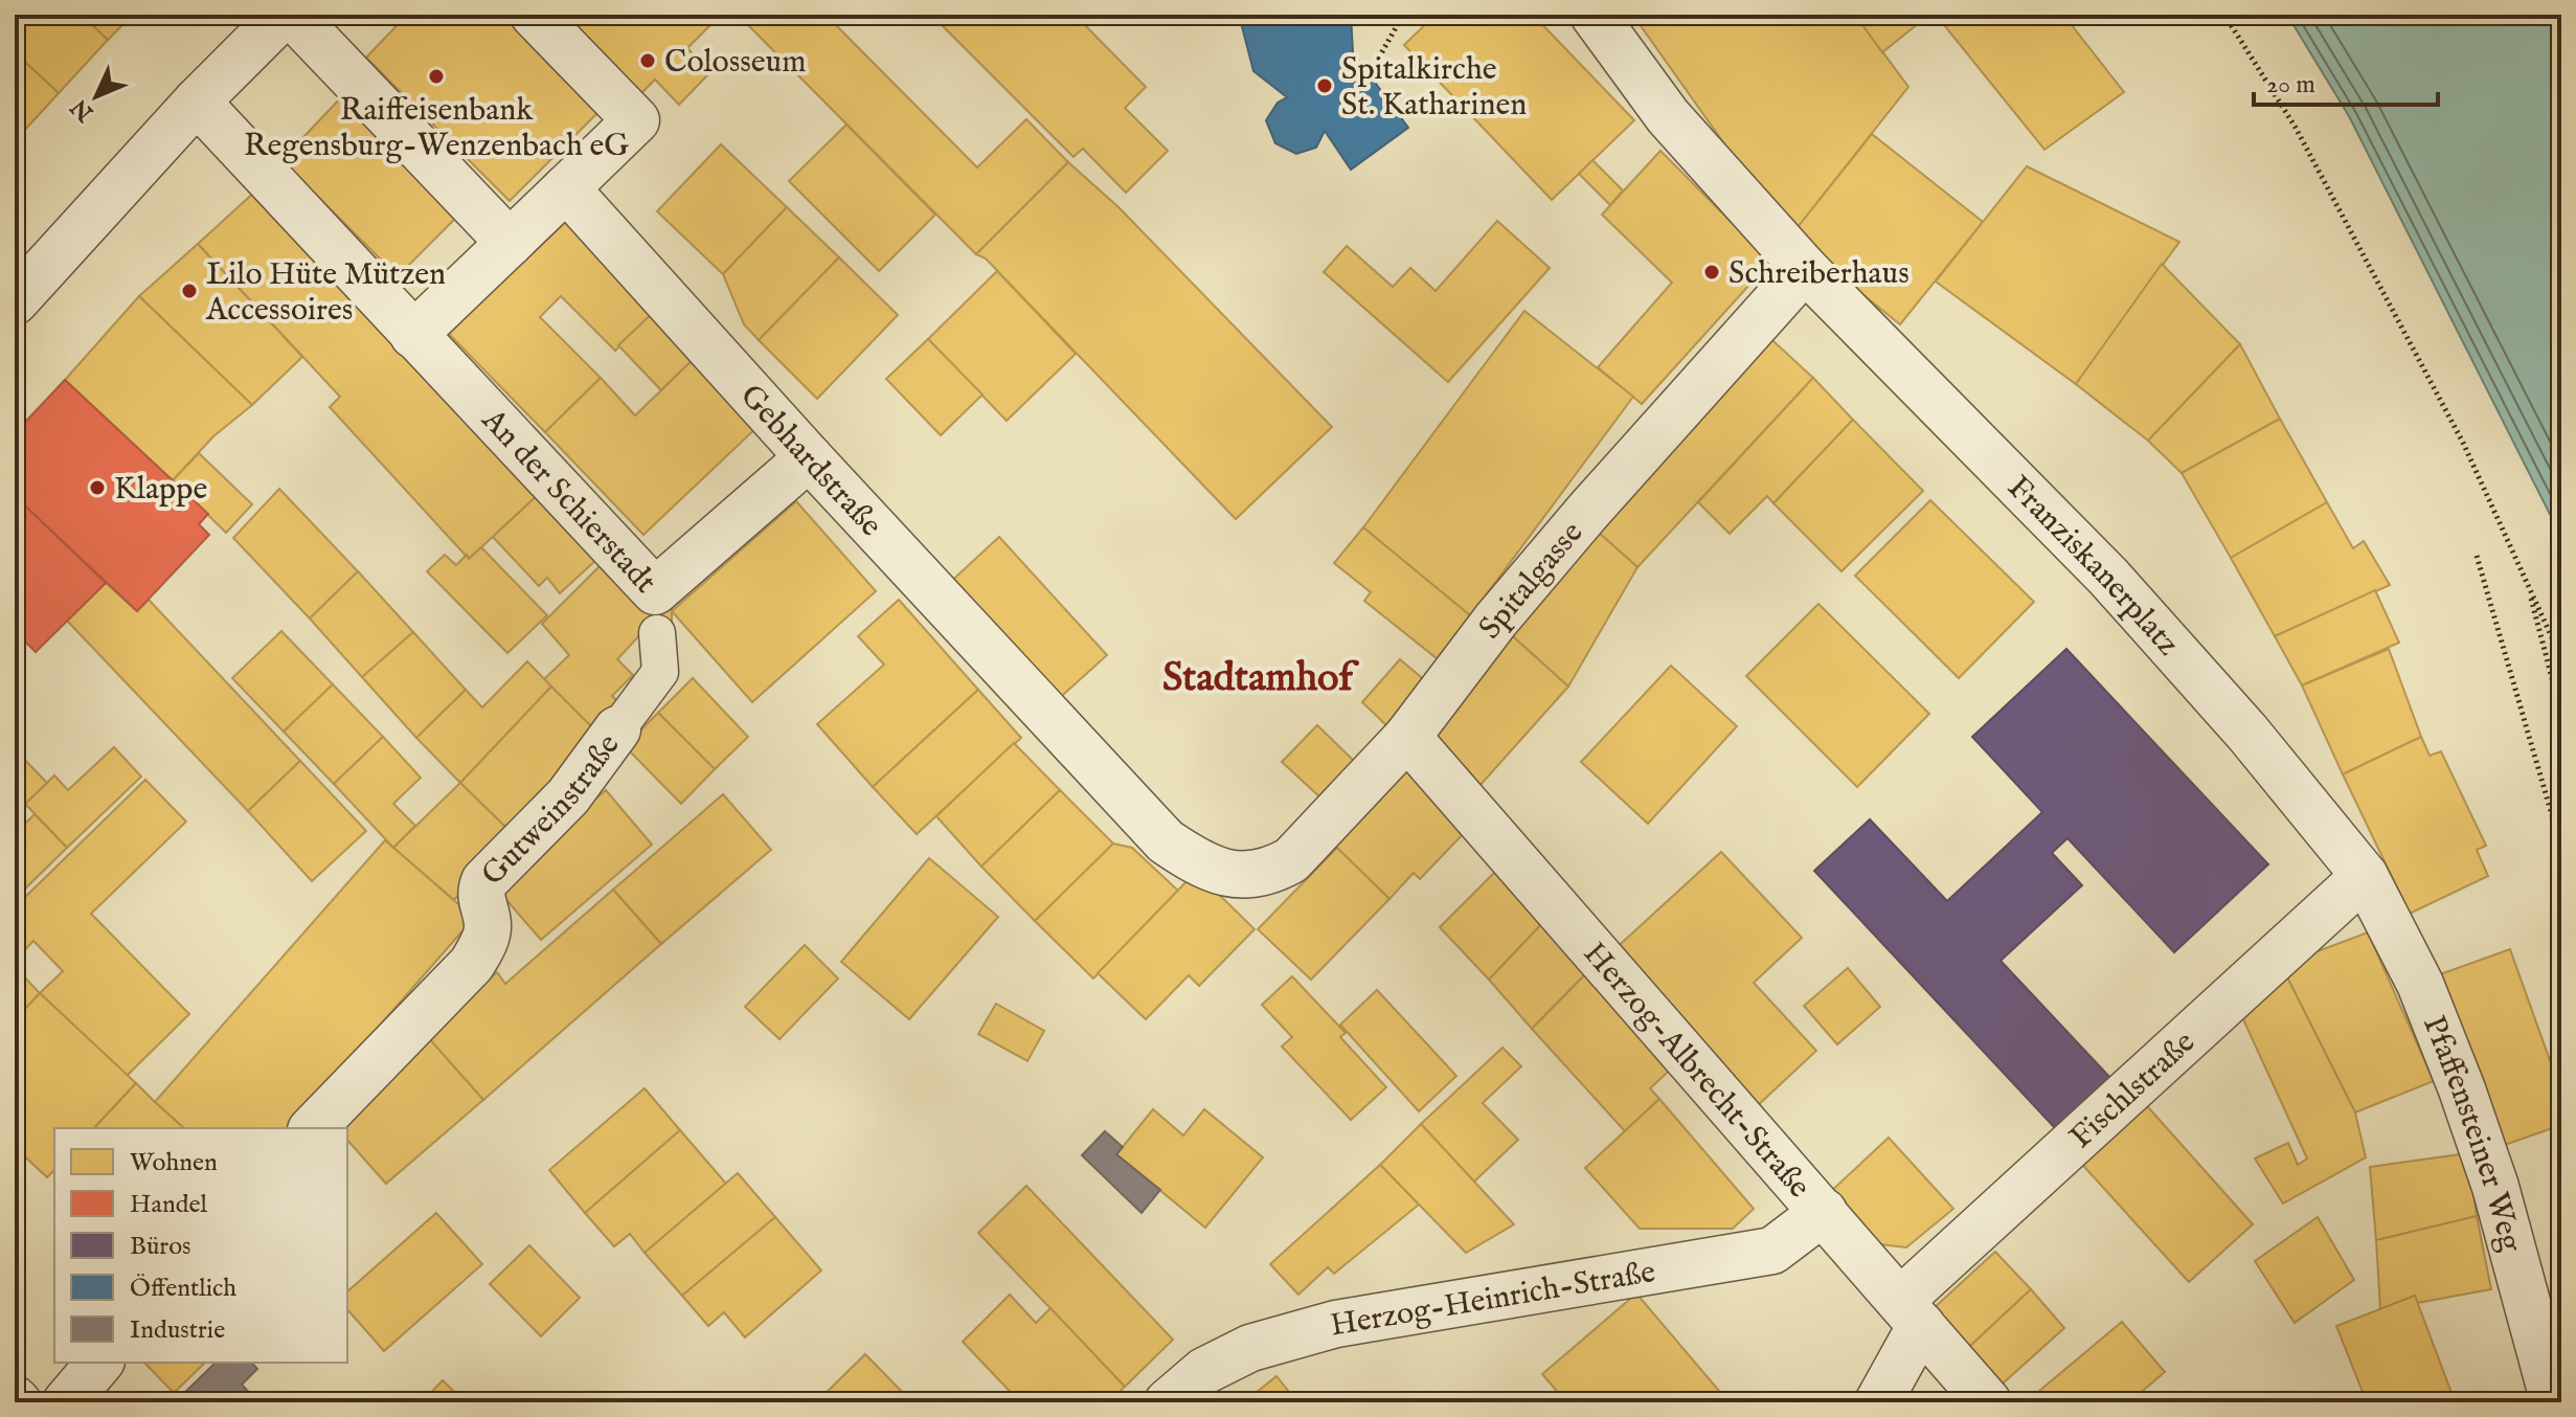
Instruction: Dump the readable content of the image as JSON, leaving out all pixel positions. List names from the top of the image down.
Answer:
{
  "streets": {
    "street": [
      "Gebhardstraße",
      "An der Schierstadt",
      "Franziskanerplatz",
      "Spitalgasse",
      "Gutweinstraße",
      "Herzog-Albrecht-Straße",
      "Fischlstraße",
      "Pfaffensteiner Weg",
      "Herzog-Heinrich-Straße"
    ]
  },
  "crossings": [
    ["Gebhardstraße", "An der Schierstadt"],
    ["Gebhardstraße", "Spitalgasse"],
    ["An der Schierstadt", "Gutweinstraße"],
    ["Franziskanerplatz", "Spitalgasse"],
    ["Franziskanerplatz", "Fischlstraße"],
    ["Franziskanerplatz", "Pfaffensteiner Weg"],
    ["Spitalgasse", "Herzog-Albrecht-Straße"],
    ["Herzog-Albrecht-Straße", "Fischlstraße"],
    ["Herzog-Albrecht-Straße", "Herzog-Heinrich-Straße"],
    ["Fischlstraße", "Pfaffensteiner Weg"]
  ],
  "districts": ["Stadtamhof"],
  "places": [
    "Colosseum",
    "Raiffeisenbank Regensburg-Wenzenbach eG",
    "Spitalkirche St. Katharinen",
    "Schreiberhaus",
    "Lilo Hüte Mützen Accessoires",
    "Klappe"
  ],
  "legend": [
    "Wohnen",
    "Handel",
    "Büros",
    "Öffentlich",
    "Industrie"
  ],
  "scale_bar": "20 m",
  "north": "bottom left"
}
